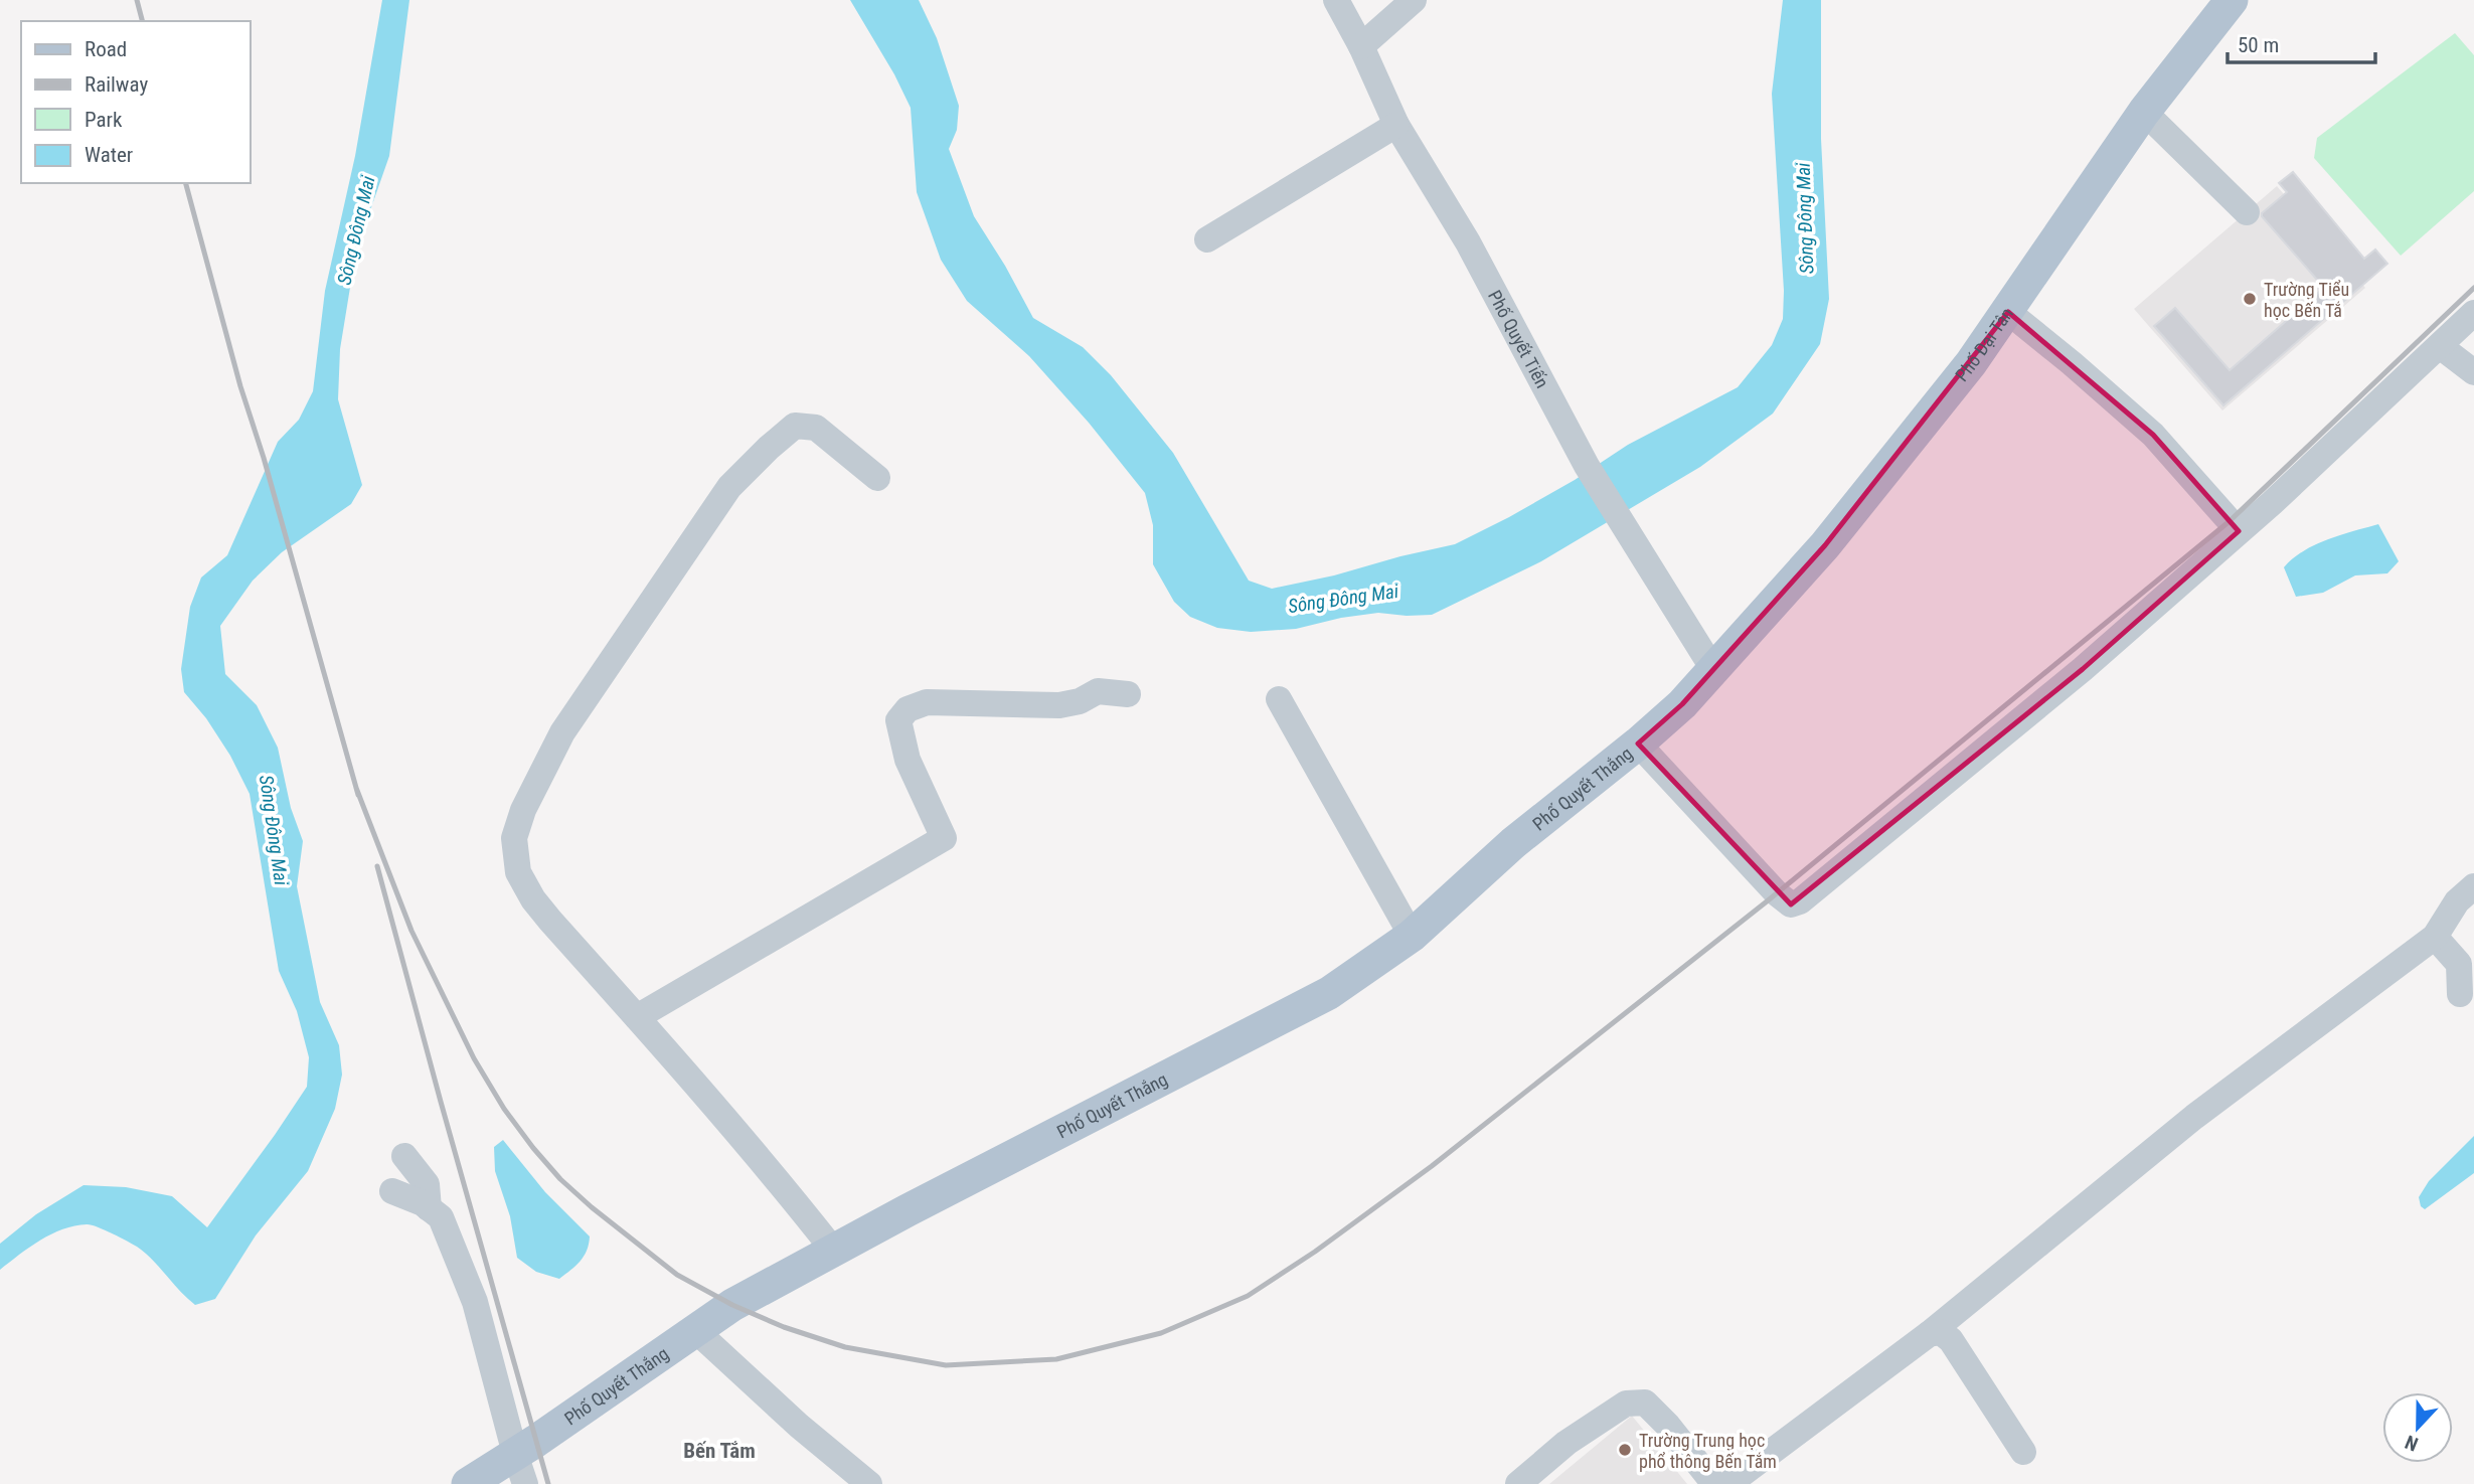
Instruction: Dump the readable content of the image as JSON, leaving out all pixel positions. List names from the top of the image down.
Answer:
{
  "streets": {
    "main road": ["Phố Đại Tân", "Phố Quyết Thắng"],
    "street": ["Phố Quyết Tiến"]
  },
  "crossings": [
    ["Phố Quyết Tiến", "Phố Đại Tân"],
    ["Phố Quyết Tiến", "Phố Quyết Thắng"],
    ["Phố Đại Tân", "Phố Quyết Thắng"]
  ],
  "districts": ["Bến Tắm"],
  "water": ["Sông Đông Mai"],
  "places": ["Trường Tiểu học Bến Tắ", "Trường Trung học phổ thông Bến Tắm"],
  "legend": [
    "Road",
    "Railway",
    "Park",
    "Water"
  ],
  "scale_bar": "50 m",
  "north": "bottom"
}
